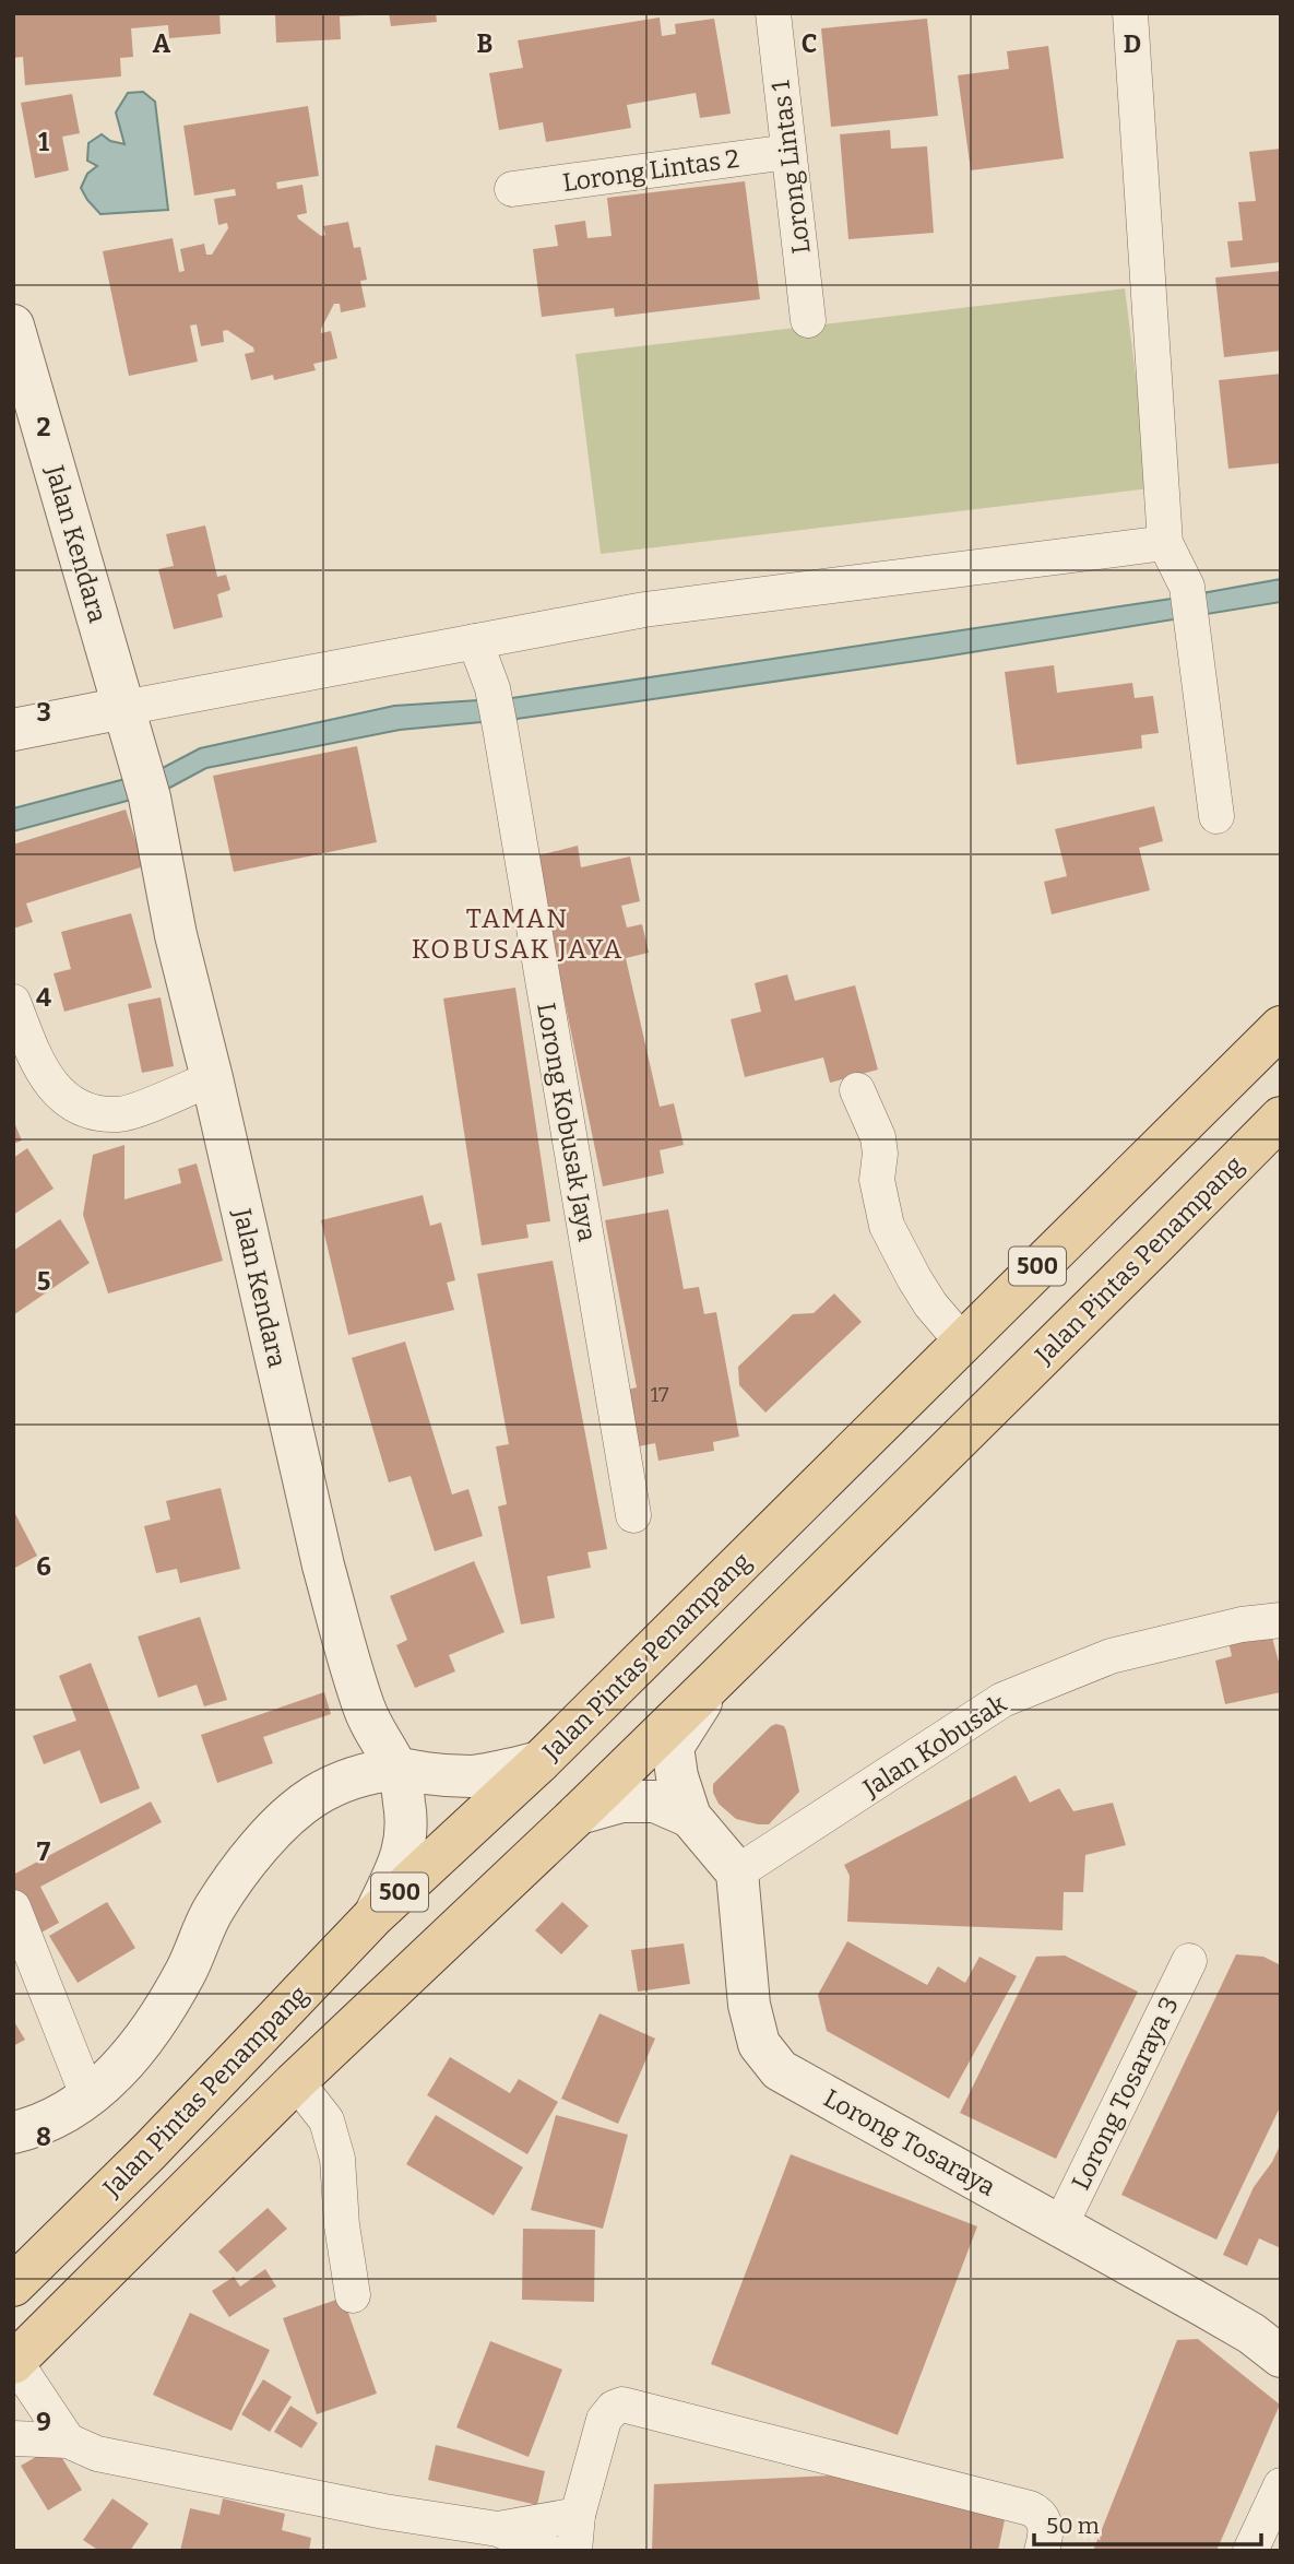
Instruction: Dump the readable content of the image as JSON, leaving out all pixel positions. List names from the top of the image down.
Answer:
{
  "streets": {
    "main road": ["Jalan Pintas Penampang", "500"],
    "street": [
      "Lorong Lintas 1",
      "Lorong Lintas 2",
      "Jalan Kendara",
      "Lorong Kobusak Jaya",
      "Jalan Kobusak",
      "Lorong Tosaraya 3",
      "Lorong Tosaraya"
    ]
  },
  "crossings": [
    ["Lorong Lintas 1", "Lorong Lintas 2"],
    ["Jalan Kobusak", "Lorong Tosaraya"],
    ["Lorong Tosaraya 3", "Lorong Tosaraya"]
  ],
  "districts": ["TAMAN KOBUSAK JAYA"],
  "house_numbers": ["17"],
  "scale_bar": "50 m",
  "grid": {
    "columns": [
      "A",
      "B",
      "C",
      "D"
    ],
    "rows": [
      "1",
      "2",
      "3",
      "4",
      "5",
      "6",
      "7",
      "8",
      "9"
    ]
  }
}
